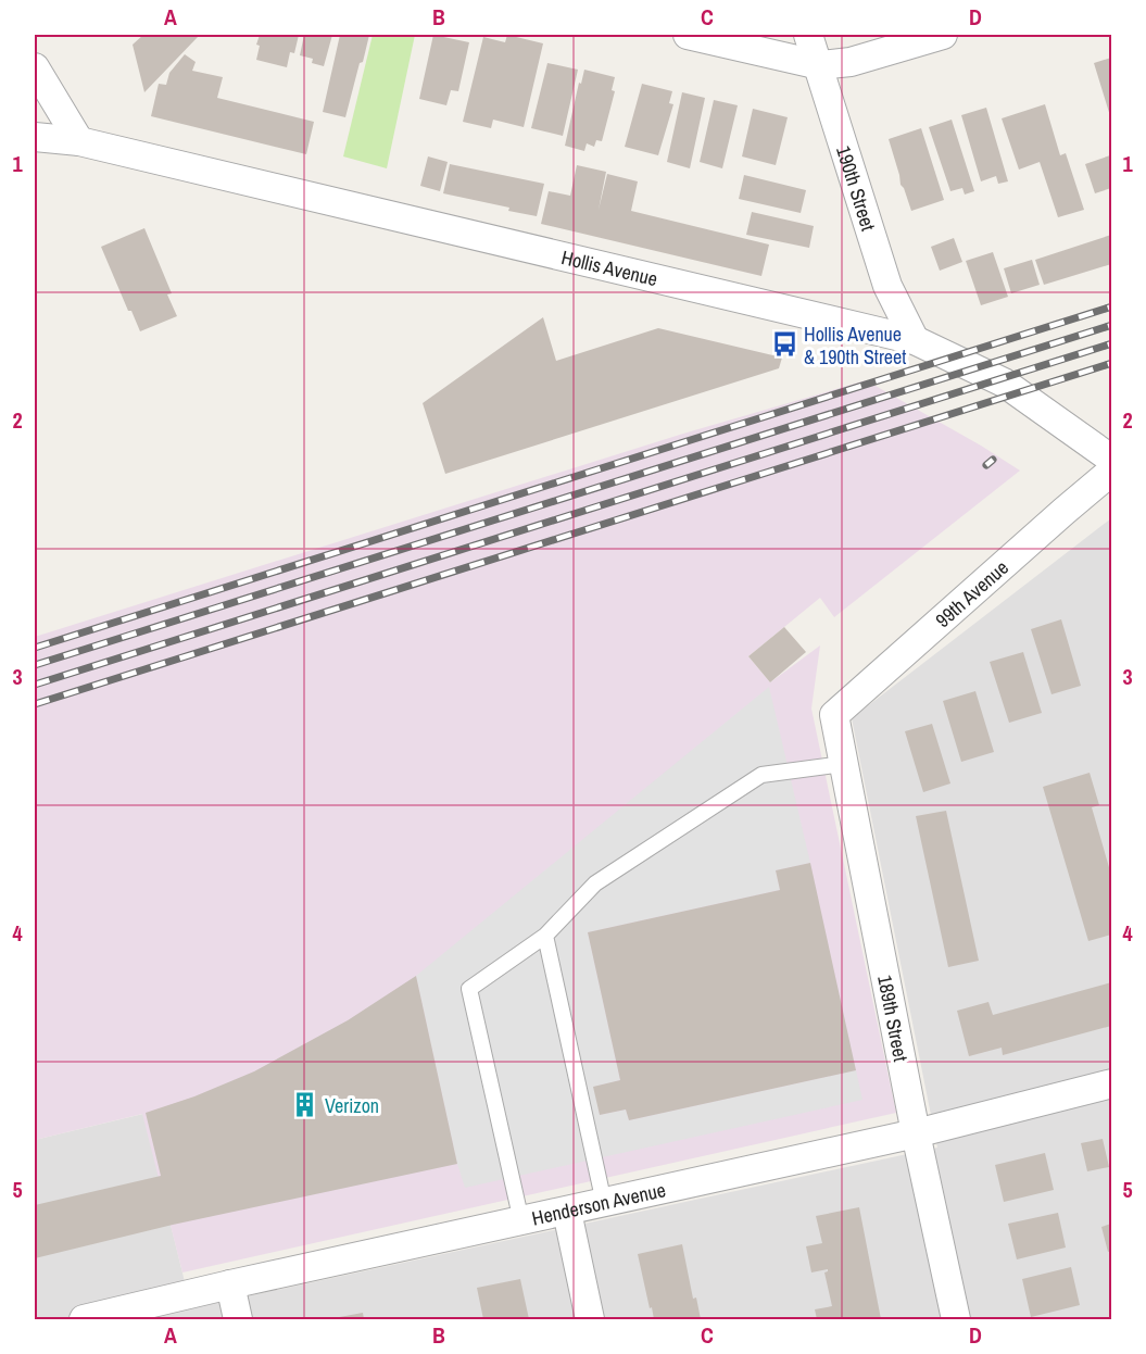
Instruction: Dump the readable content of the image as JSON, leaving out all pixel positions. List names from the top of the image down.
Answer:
{
  "streets": {
    "street": [
      "190th Street",
      "Hollis Avenue",
      "99th Avenue",
      "189th Street",
      "Henderson Avenue"
    ]
  },
  "crossings": [
    ["190th Street", "Hollis Avenue"],
    ["99th Avenue", "189th Street"],
    ["189th Street", "Henderson Avenue"]
  ],
  "places": {
    "bus stop": ["Hollis Avenue & 190th Street"],
    "building": ["Verizon"]
  },
  "grid": {
    "columns": [
      "A",
      "B",
      "C",
      "D"
    ],
    "rows": [
      "1",
      "2",
      "3",
      "4",
      "5"
    ]
  }
}
